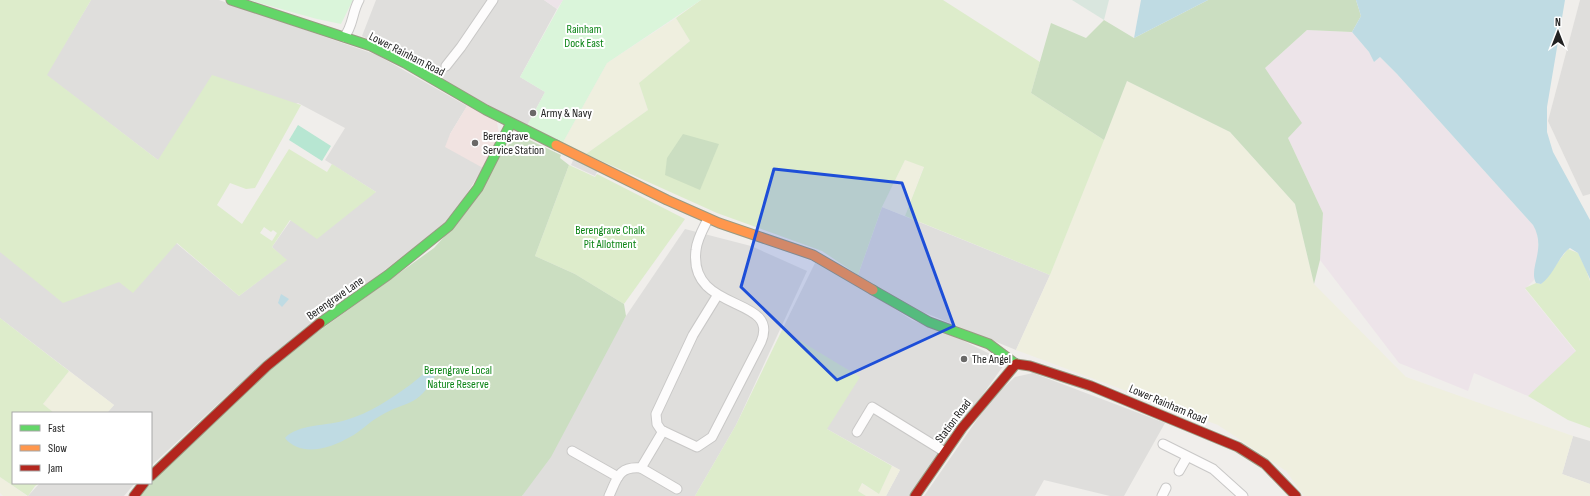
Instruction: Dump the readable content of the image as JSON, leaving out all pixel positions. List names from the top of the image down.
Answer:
{
  "streets": {
    "main road": ["Lower Rainham Road", "Berengrave Lane", "Station Road"]
  },
  "crossings": [
    ["Lower Rainham Road", "Berengrave Lane"],
    ["Lower Rainham Road", "Station Road"]
  ],
  "parks": ["Rainham Dock East", "Berengrave Chalk Pit Allotment", "Berengrave Local Nature Reserve"],
  "places": ["Army & Navy", "Berengrave Service Station", "The Angel"],
  "legend": ["Fast", "Slow", "Jam"],
  "north": "top"
}
